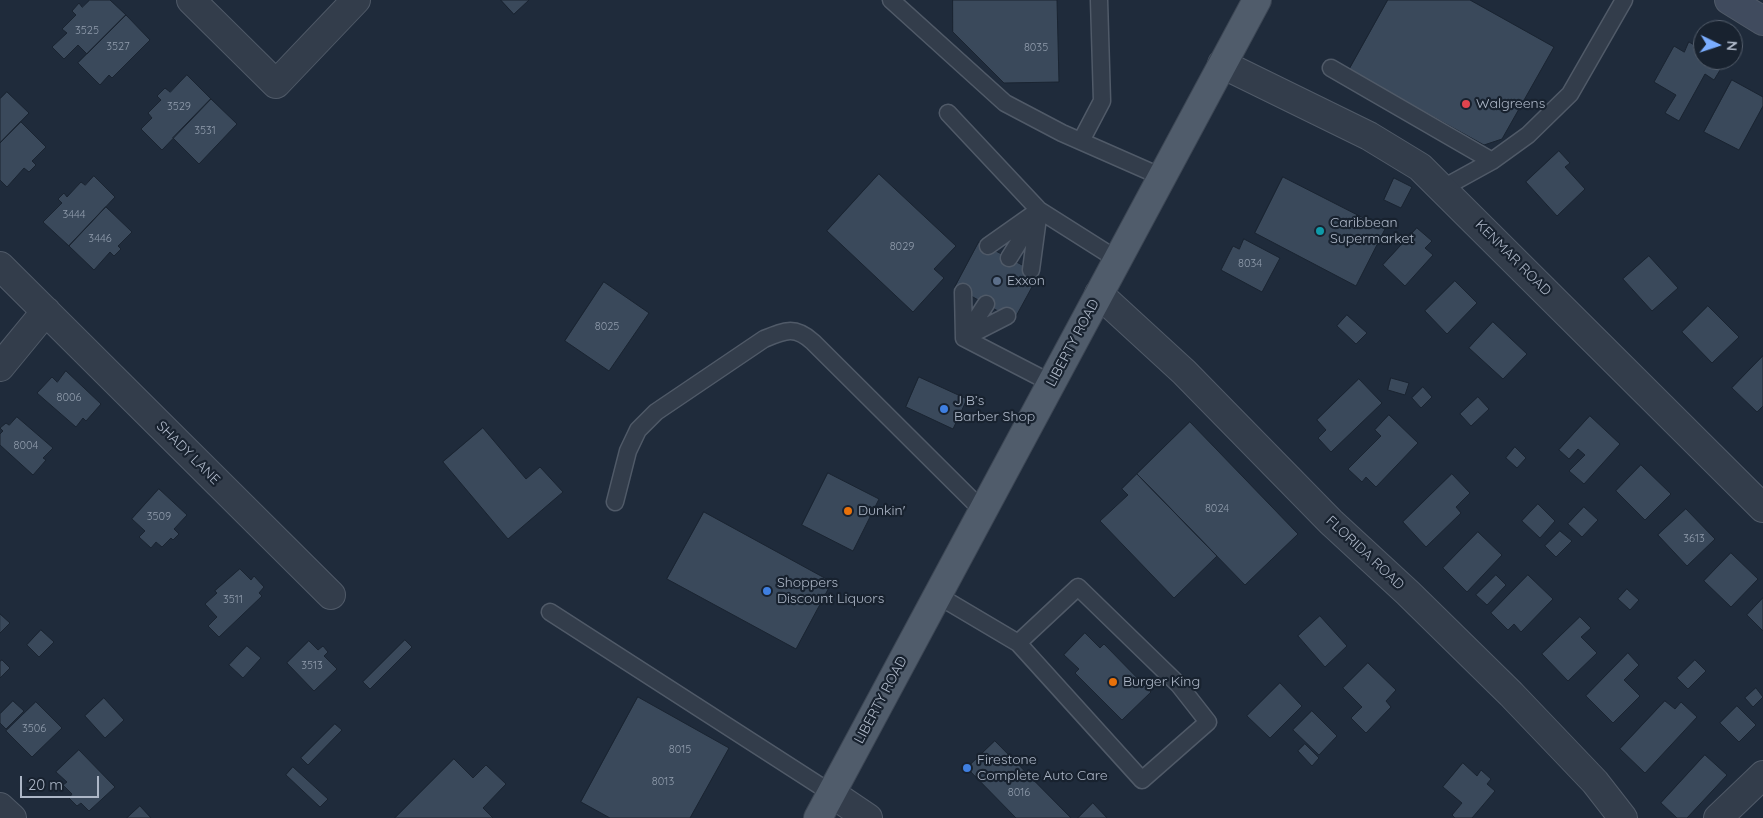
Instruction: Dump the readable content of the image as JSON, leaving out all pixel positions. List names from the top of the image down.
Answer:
{
  "streets": {
    "main road": ["LIBERTY ROAD"],
    "street": ["KENMAR ROAD", "SHADY LANE", "FLORIDA ROAD"]
  },
  "crossings": [
    ["KENMAR ROAD", "LIBERTY ROAD"],
    ["LIBERTY ROAD", "FLORIDA ROAD"]
  ],
  "places": [
    "Walgreens",
    "Caribbean Supermarket",
    "Exxon",
    "J B’s Barber Shop",
    "Dunkin'",
    "Shoppers Discount Liquors",
    "Burger King",
    "Firestone Complete Auto Care"
  ],
  "house_numbers": [
    "3525",
    "3527",
    "8035",
    "3529",
    "3531",
    "3444",
    "3446",
    "8029",
    "8034",
    "8025",
    "8006",
    "8004",
    "8024",
    "3509",
    "3613",
    "3511",
    "3513",
    "3506",
    "8015",
    "8013",
    "8016"
  ],
  "scale_bar": "20 m",
  "north": "right"
}
